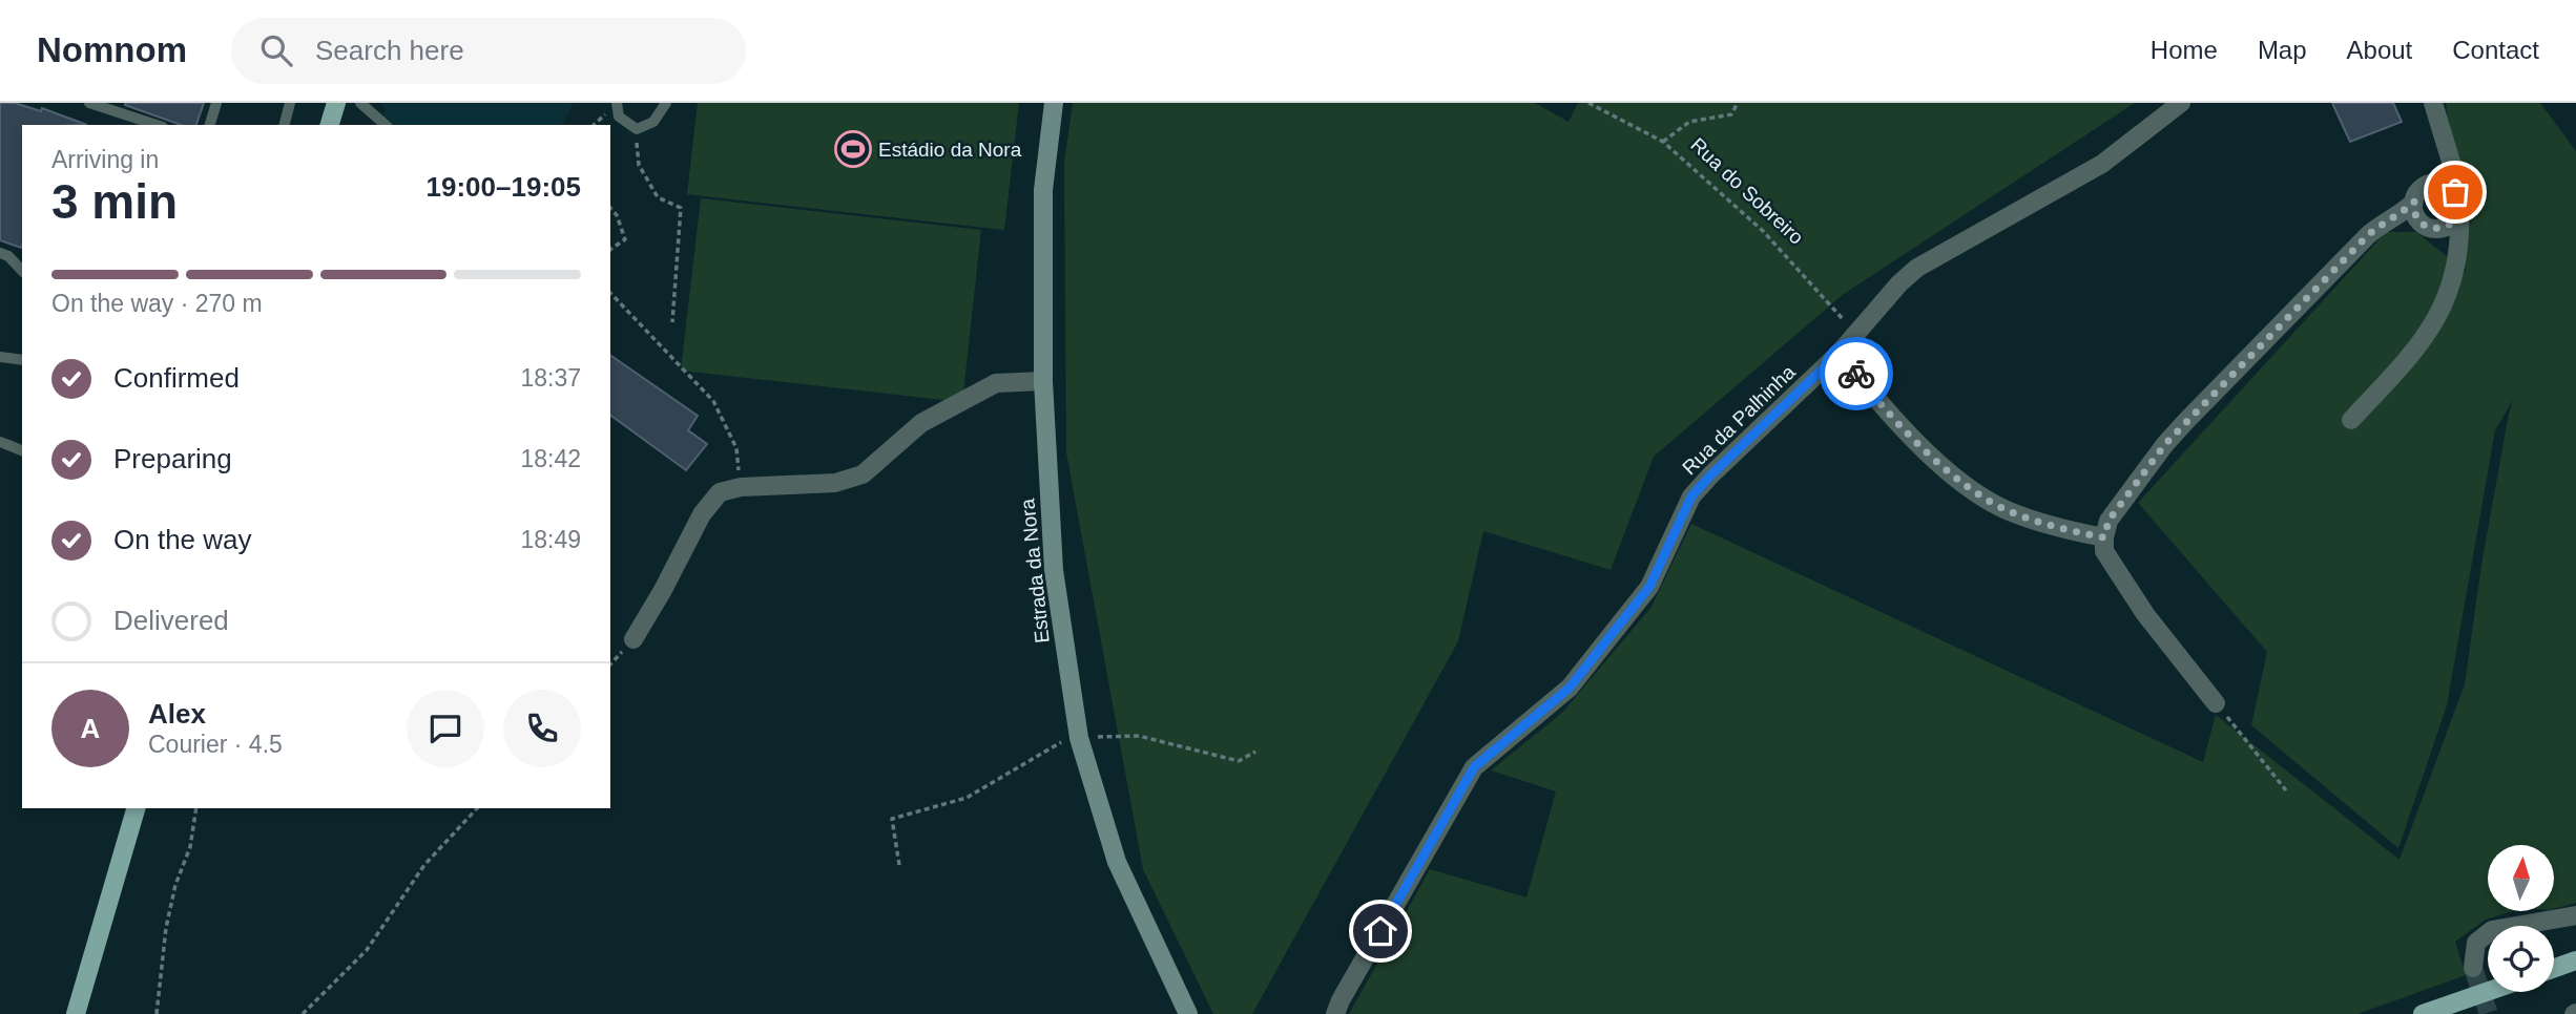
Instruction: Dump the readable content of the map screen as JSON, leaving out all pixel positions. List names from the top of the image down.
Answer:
{
  "streets": {
    "street": ["Rua da Palhinha", "Estrada da Nora"],
    "path": ["Rua do Sobreiro"]
  },
  "crossings": [
    ["Rua do Sobreiro", "Rua da Palhinha"]
  ],
  "places": {
    "sports": ["Estádio da Nora"]
  },
  "north": "top",
  "page": {
    "header": "Nomnom",
    "search": "Search here",
    "nav": [
      "Home",
      "Map",
      "About",
      "Contact"
    ],
    "heading": ["3 min", "Arriving in", "19:00–19:05"],
    "panel": ["Alex", "Courier · 4.5"],
    "bar": "On the way · 270 m",
    "list": [
      ["Confirmed", "18:37"],
      ["Preparing", "18:42"],
      ["On the way", "18:49"],
      "Delivered"
    ],
    "round": "A"
  }
}
